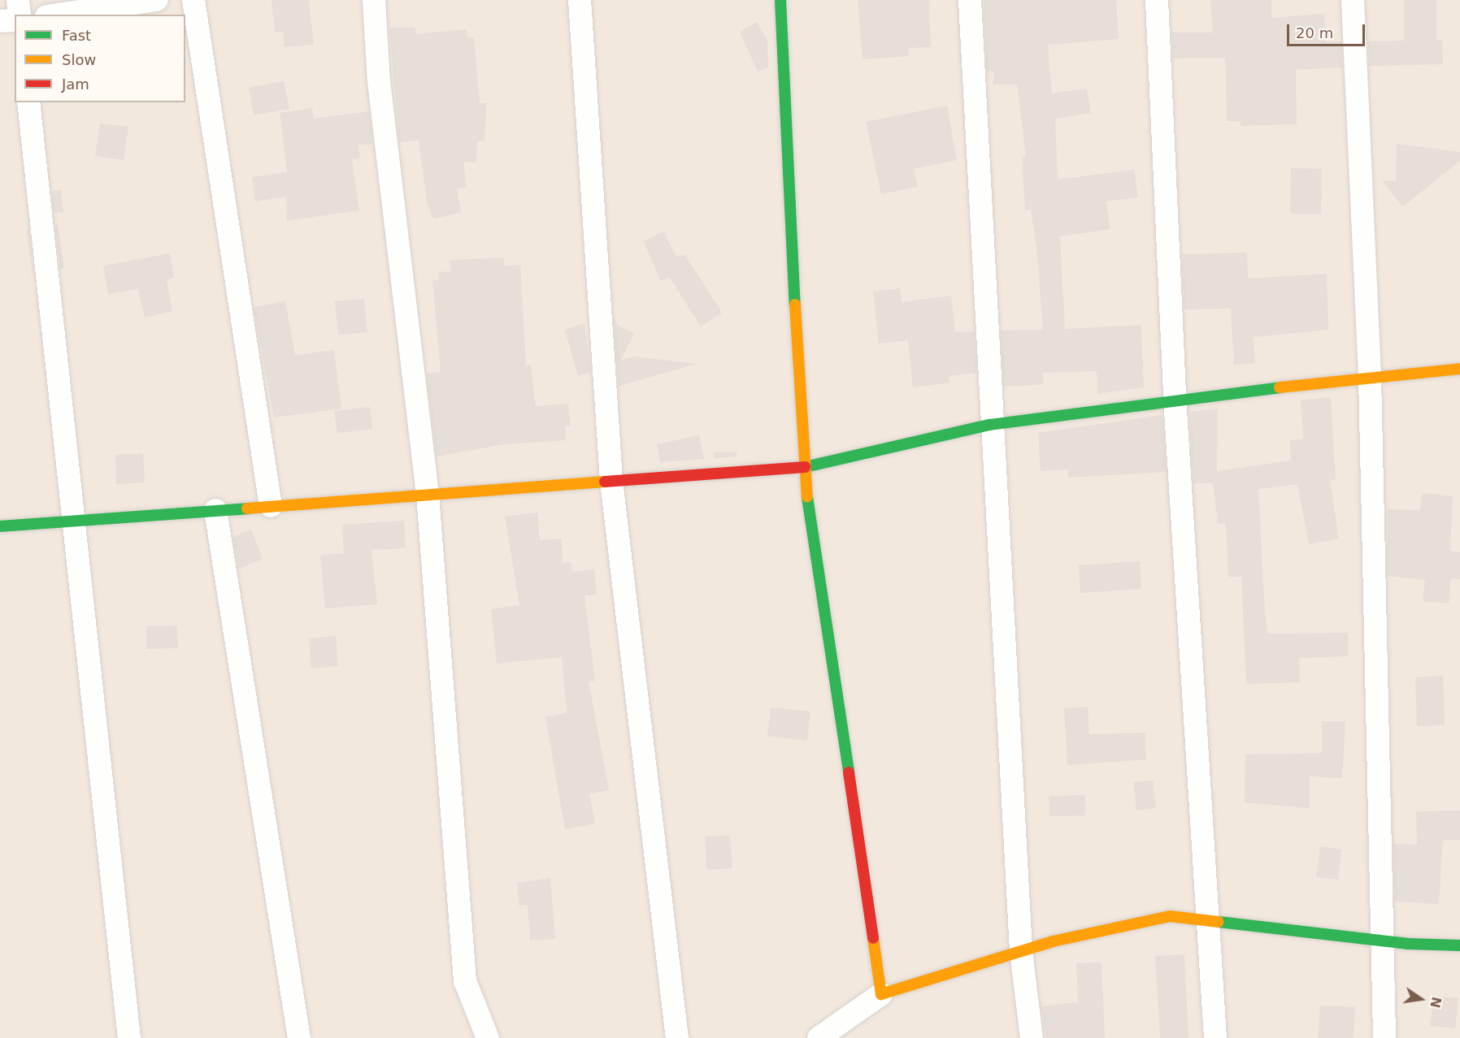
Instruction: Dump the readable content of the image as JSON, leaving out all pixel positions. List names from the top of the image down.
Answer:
{
  "legend": ["Fast", "Slow", "Jam"],
  "scale_bar": "20 m",
  "north": "right"
}
